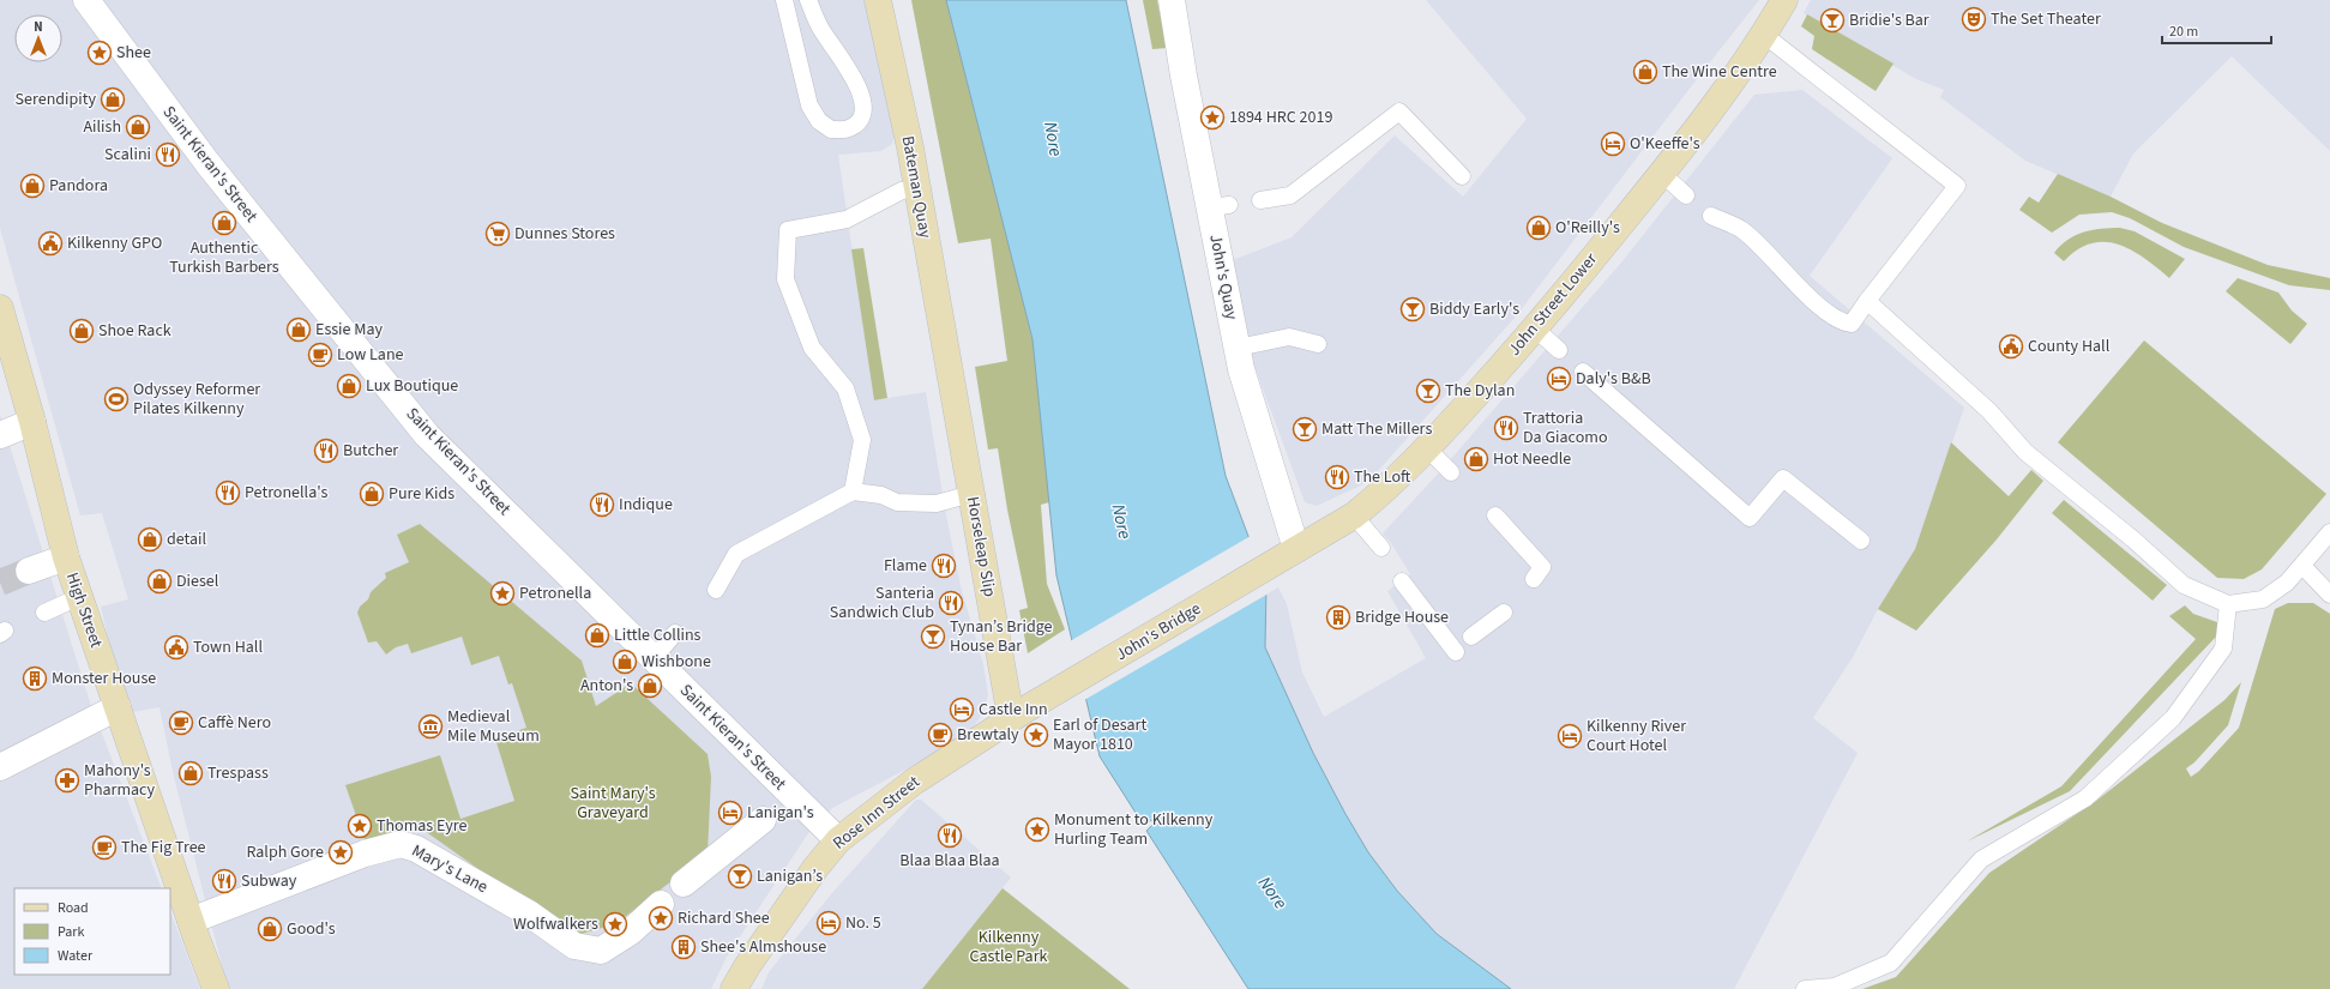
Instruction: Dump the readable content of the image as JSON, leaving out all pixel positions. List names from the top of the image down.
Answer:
{
  "streets": {
    "main road": [
      "Bateman Quay",
      "John Street Lower",
      "Horseleap Slip",
      "High Street",
      "John's Bridge",
      "Rose Inn Street"
    ],
    "street": ["Saint Kieran's Street", "John's Quay", "Mary's Lane"]
  },
  "crossings": [
    ["Saint Kieran's Street", "Rose Inn Street"],
    ["Bateman Quay", "Horseleap Slip"],
    ["John's Quay", "John Street Lower"],
    ["John Street Lower", "John's Bridge"],
    ["Horseleap Slip", "Rose Inn Street"],
    ["High Street", "Mary's Lane"],
    ["John's Bridge", "Rose Inn Street"]
  ],
  "water": ["Nore"],
  "parks": ["Saint Mary's Graveyard", "Kilkenny Castle Park"],
  "places": {
    "theatre": ["The Set Theater"],
    "bar": [
      "Bridie's Bar",
      "Biddy Early's",
      "The Dylan",
      "Matt The Millers",
      "Tynan’s Bridge House Bar",
      "Lanigan’s"
    ],
    "place": [
      "Shee",
      "1894 HRC 2019",
      "Petronella",
      "Earl of Desart Mayor 1810",
      "Thomas Eyre",
      "Monument to Kilkenny Hurling Team",
      "Ralph Gore",
      "Richard Shee",
      "Wolfwalkers"
    ],
    "shop": [
      "The Wine Centre",
      "Serendipity",
      "Ailish",
      "Pandora",
      "Authentic Turkish Barbers",
      "O'Reilly's",
      "Essie May",
      "Shoe Rack",
      "Lux Boutique",
      "Hot Needle",
      "Pure Kids",
      "detail",
      "Diesel",
      "Little Collins",
      "Wishbone",
      "Anton's",
      "Trespass",
      "Good's"
    ],
    "hotel": [
      "O'Keeffe's",
      "Daly's B&B",
      "Castle Inn",
      "Kilkenny River Court Hotel",
      "Lanigan's",
      "No. 5"
    ],
    "restaurant": [
      "Scalini",
      "Trattoria Da Giacomo",
      "Butcher",
      "The Loft",
      "Petronella's",
      "Indique",
      "Flame",
      "Santeria Sandwich Club",
      "Blaa Blaa Blaa",
      "Subway"
    ],
    "supermarket": ["Dunnes Stores"],
    "public building": ["Kilkenny GPO", "County Hall", "Town Hall"],
    "cafe": [
      "Low Lane",
      "Caffè Nero",
      "Brewtaly",
      "The Fig Tree"
    ],
    "sports": ["Odyssey Reformer Pilates Kilkenny"],
    "building": ["Bridge House", "Monster House", "Shee's Almshouse"],
    "museum": ["Medieval Mile Museum"],
    "pharmacy": ["Mahony's Pharmacy"]
  },
  "legend": ["Road", "Park", "Water"],
  "scale_bar": "20 m",
  "north": "top"
}
